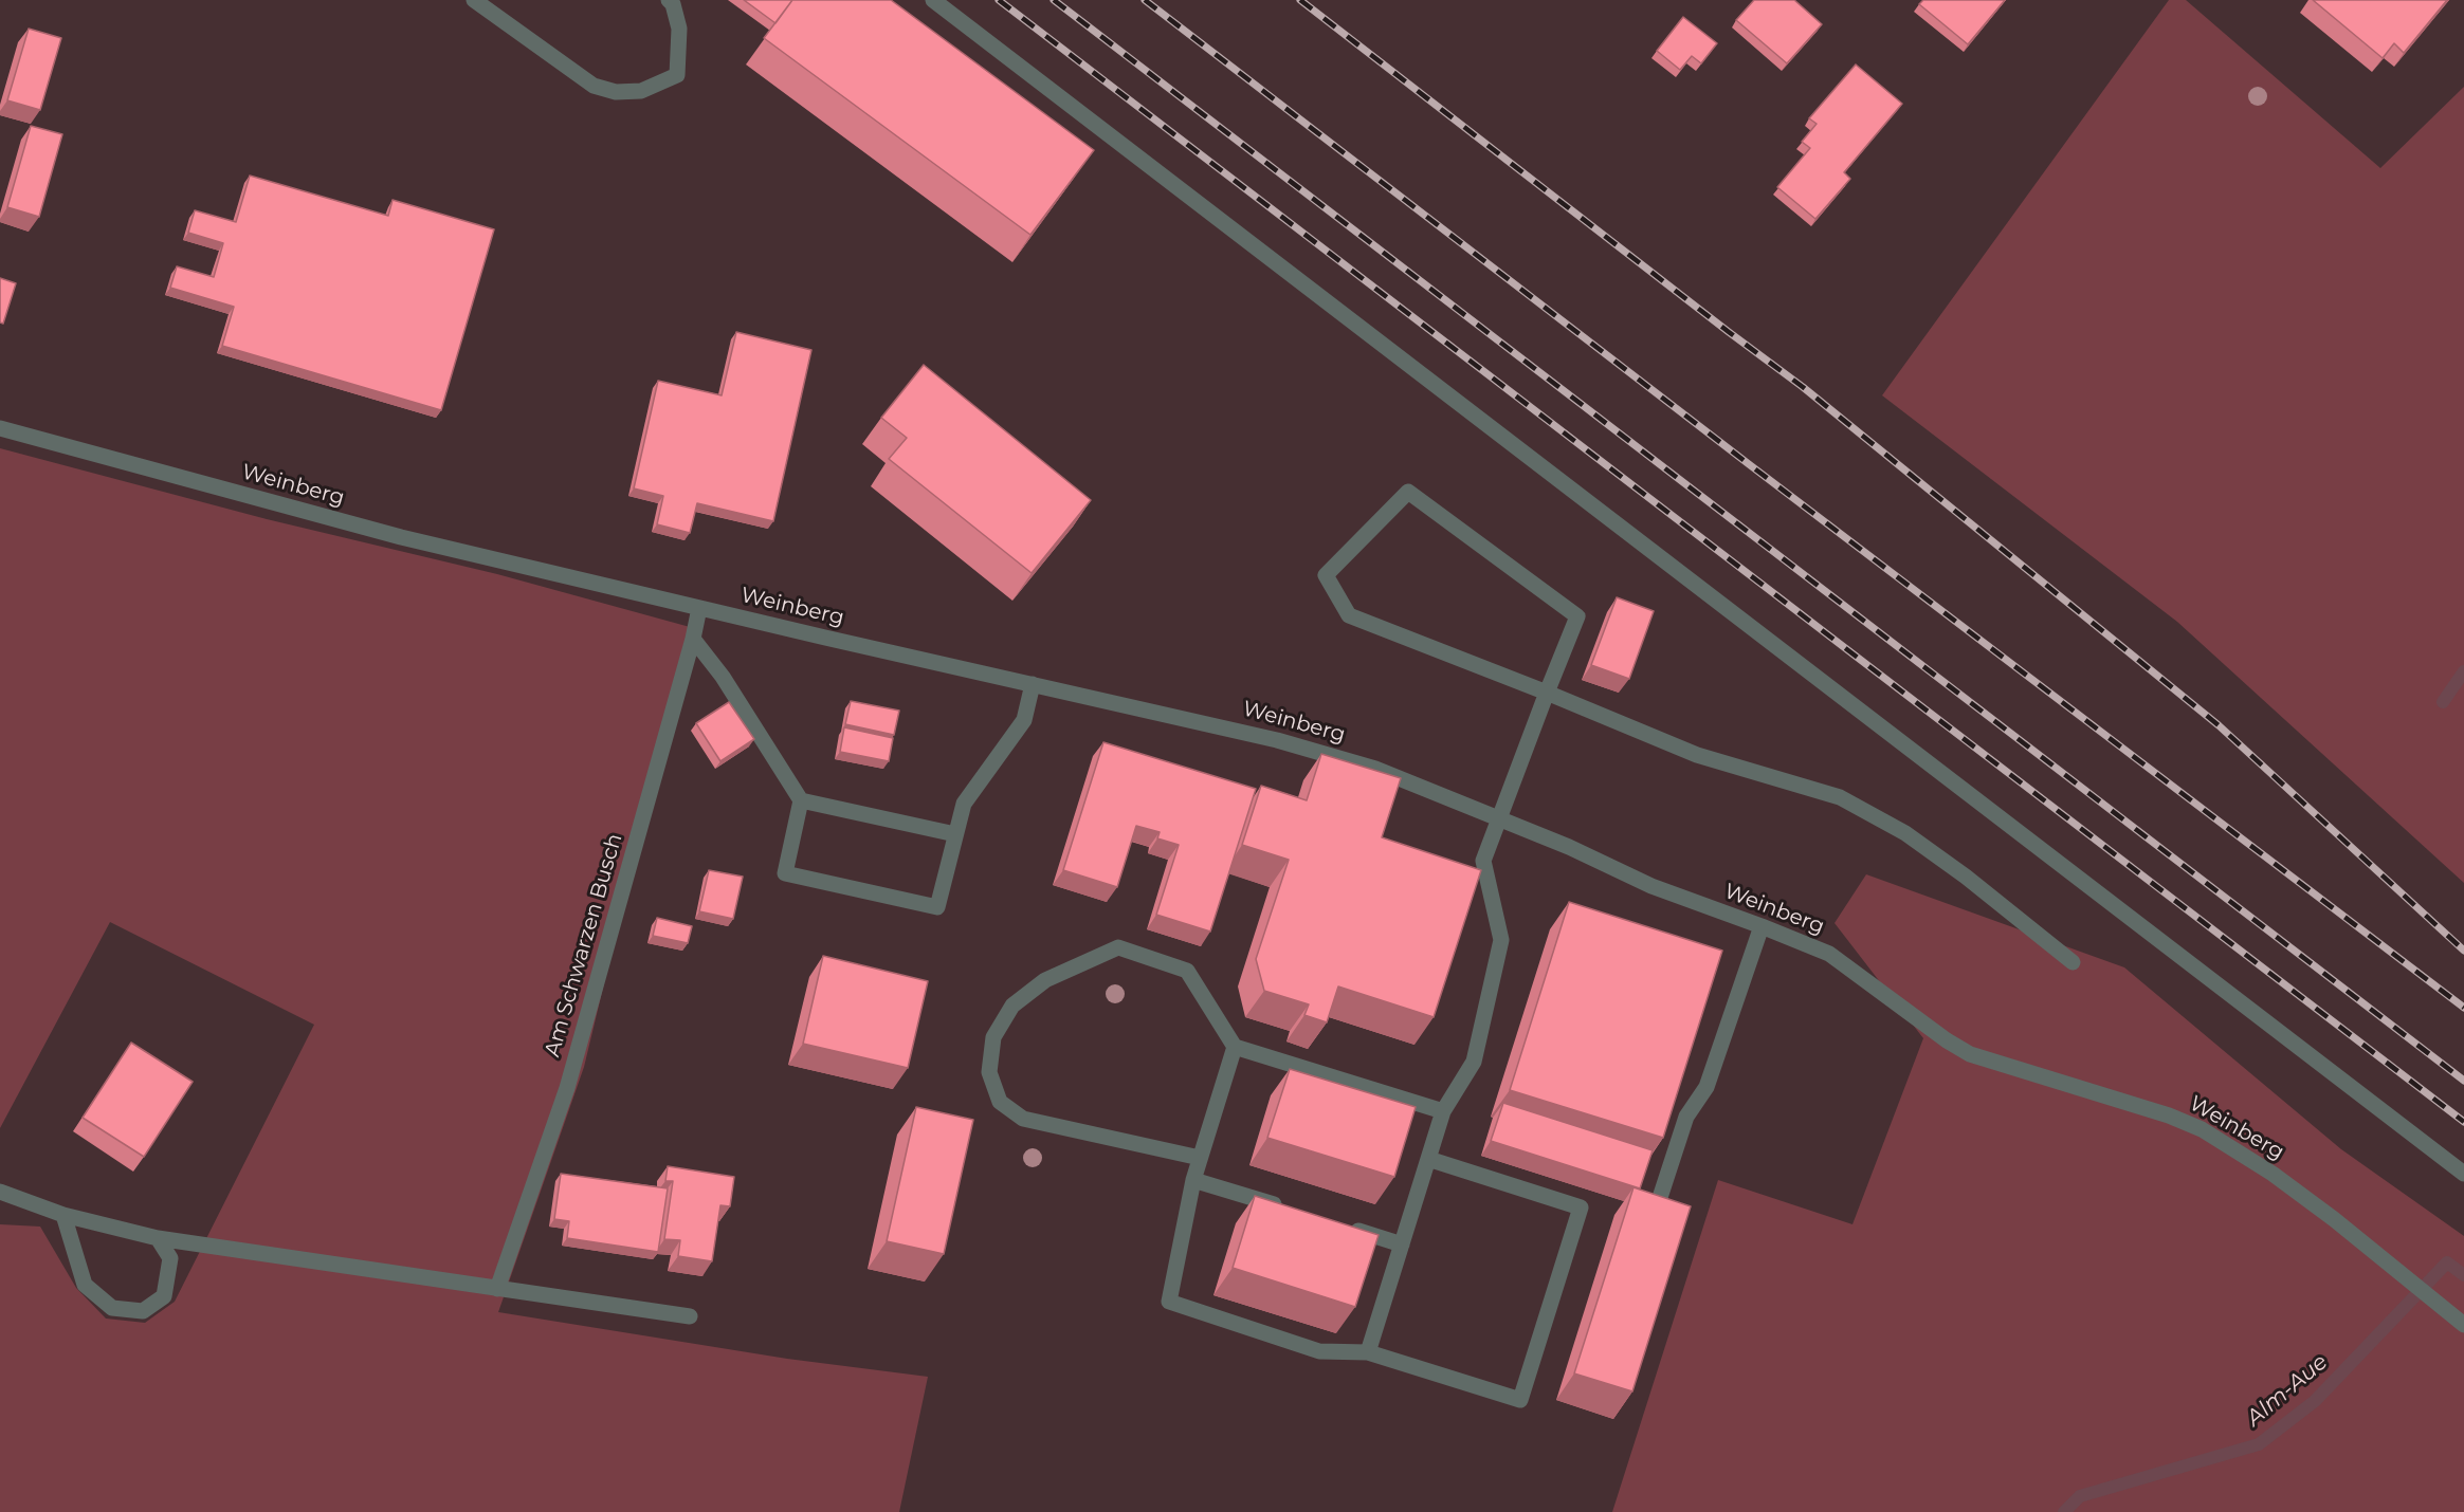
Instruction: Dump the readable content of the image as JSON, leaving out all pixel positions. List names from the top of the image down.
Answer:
{
  "streets": {
    "street": ["Weinberg", "Am Schwarzen Busch"]
  },
  "crossings": [
    ["Weinberg", "Am Schwarzen Busch"]
  ],
  "water": ["Alm-Aue"]
}
